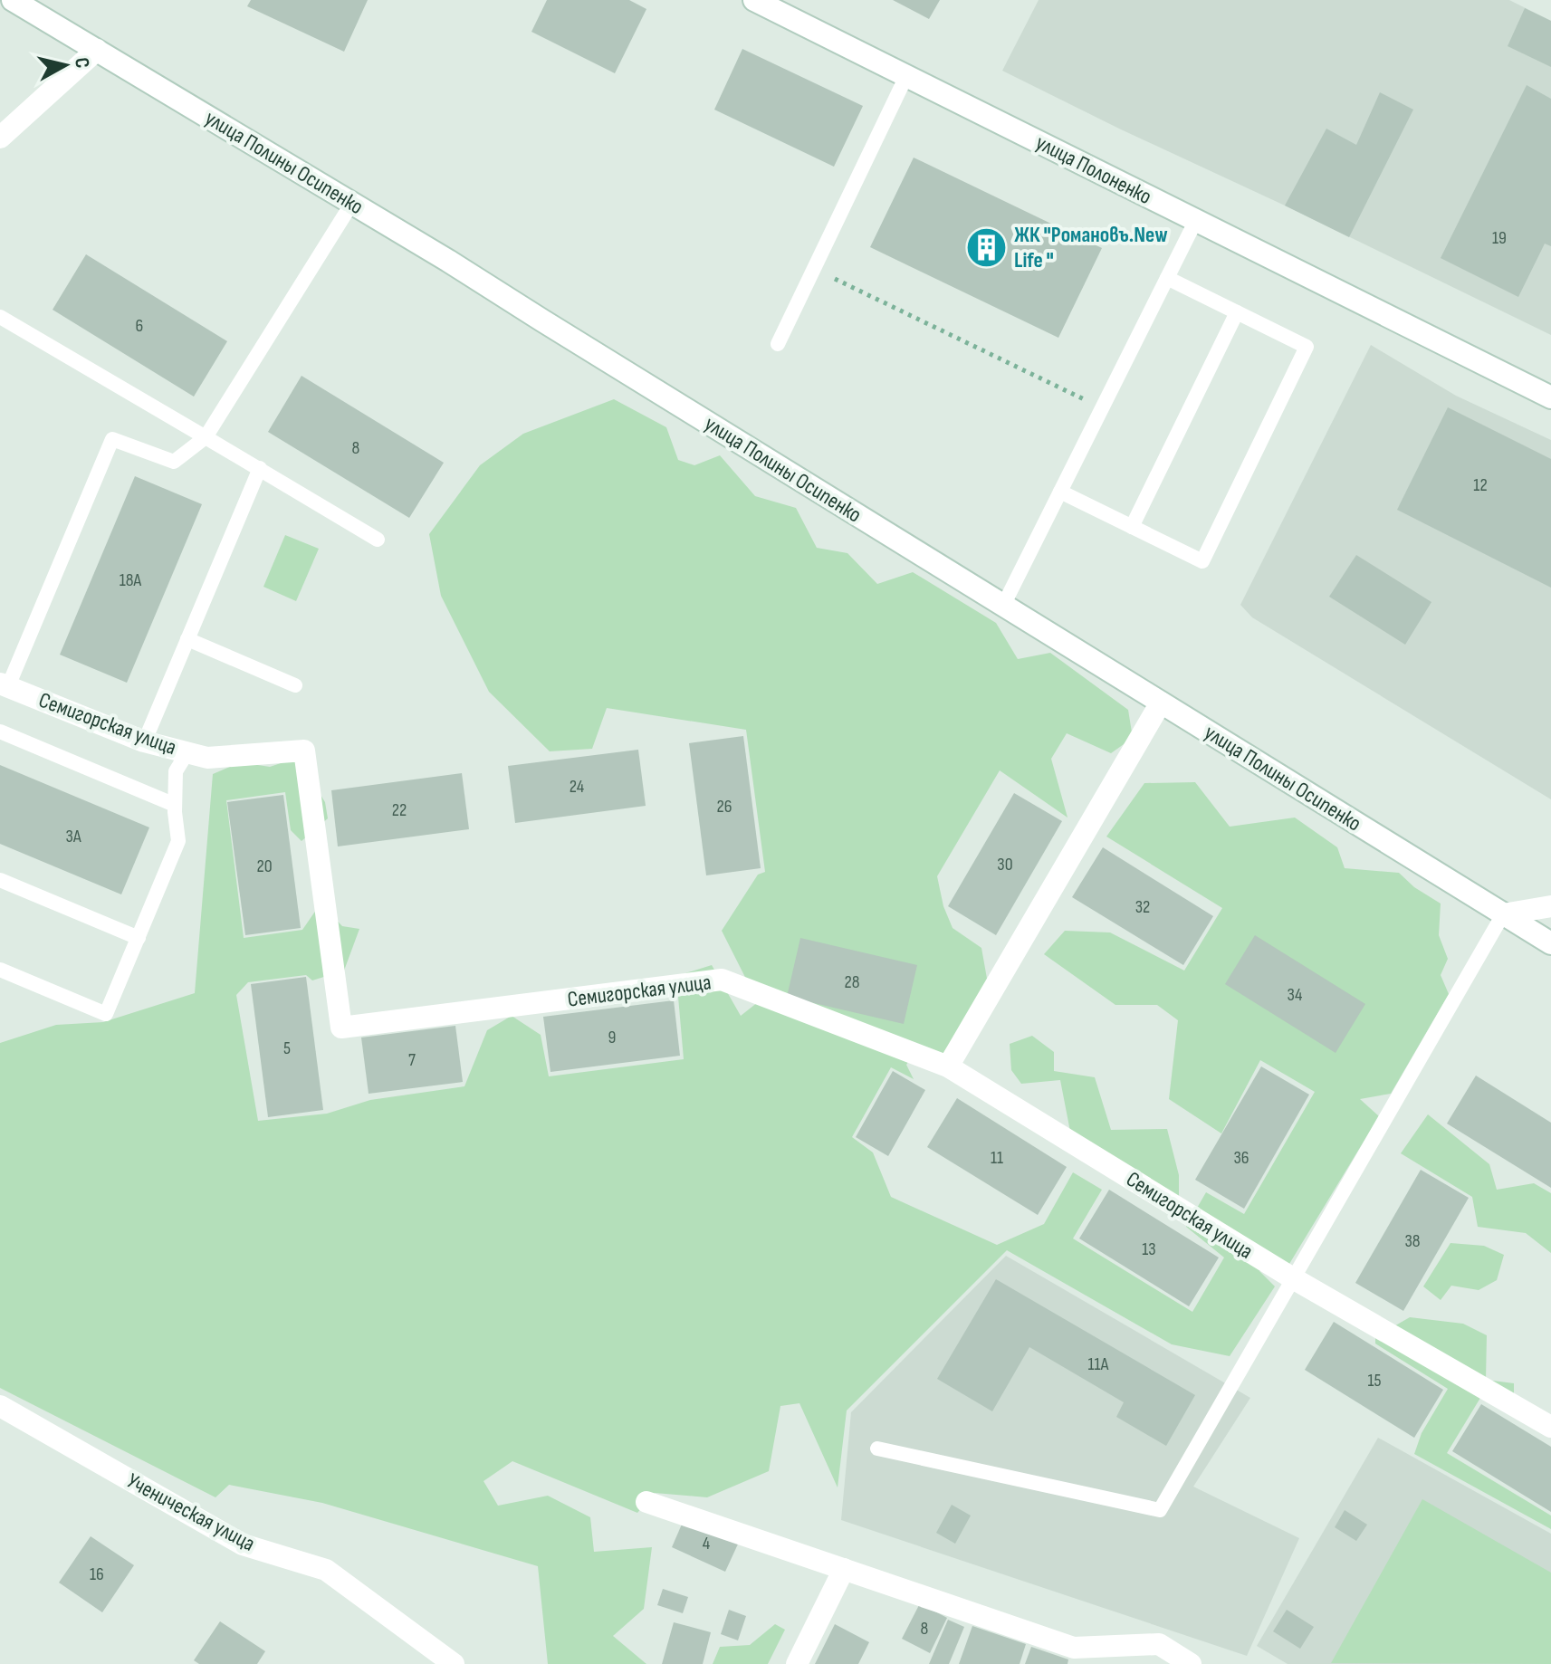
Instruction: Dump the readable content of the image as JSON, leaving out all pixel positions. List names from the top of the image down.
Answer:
{
  "streets": {
    "street": [
      "улица Полины Осипенко",
      "улица Полоненко",
      "Семигорская улица",
      "Ученическая улица"
    ]
  },
  "places": {
    "building": ["ЖК \"Романовъ.New Life \""]
  },
  "house_numbers": [
    "19",
    "6",
    "8",
    "12",
    "18А",
    "24",
    "26",
    "22",
    "3А",
    "30",
    "20",
    "32",
    "28",
    "34",
    "9",
    "5",
    "7",
    "11",
    "36",
    "38",
    "13",
    "11А",
    "15",
    "4",
    "16",
    "8"
  ],
  "north": "right"
}
